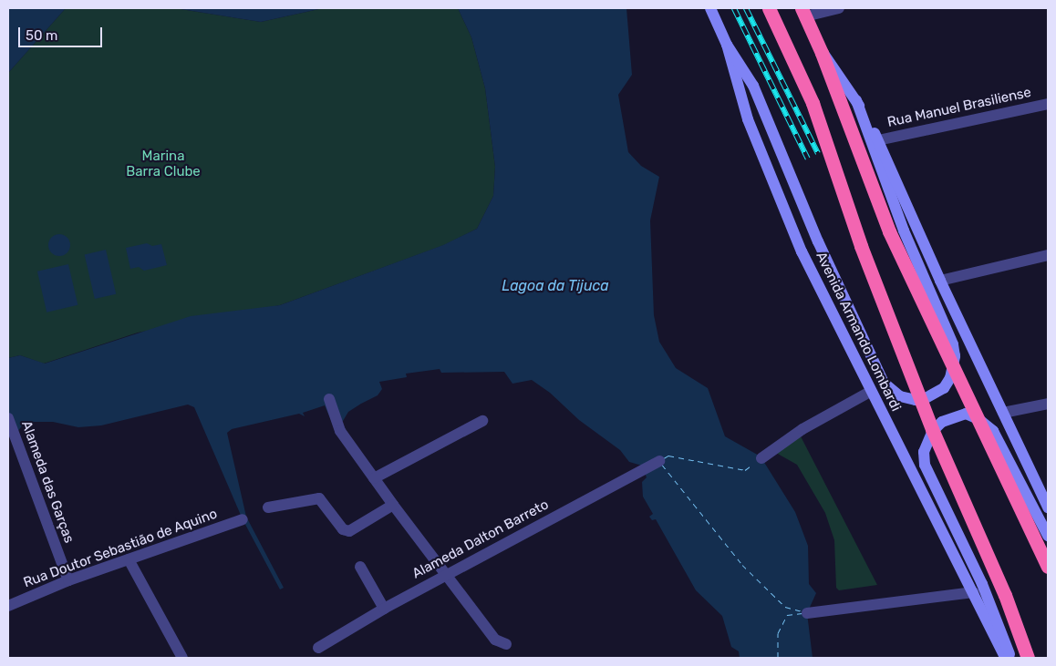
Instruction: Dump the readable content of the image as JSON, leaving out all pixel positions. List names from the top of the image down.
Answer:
{
  "streets": {
    "highway": ["Avenida Armando Lombardi"],
    "street": [
      "Rua Manuel Brasiliense",
      "Alameda das Garças",
      "Alameda Dalton Barreto",
      "Rua Doutor Sebastião de Aquino"
    ]
  },
  "crossings": [
    ["Alameda das Garças", "Rua Doutor Sebastião de Aquino"]
  ],
  "water": ["Lagoa da Tijuca"],
  "parks": ["Marina Barra Clube"],
  "scale_bar": "50 m"
}
